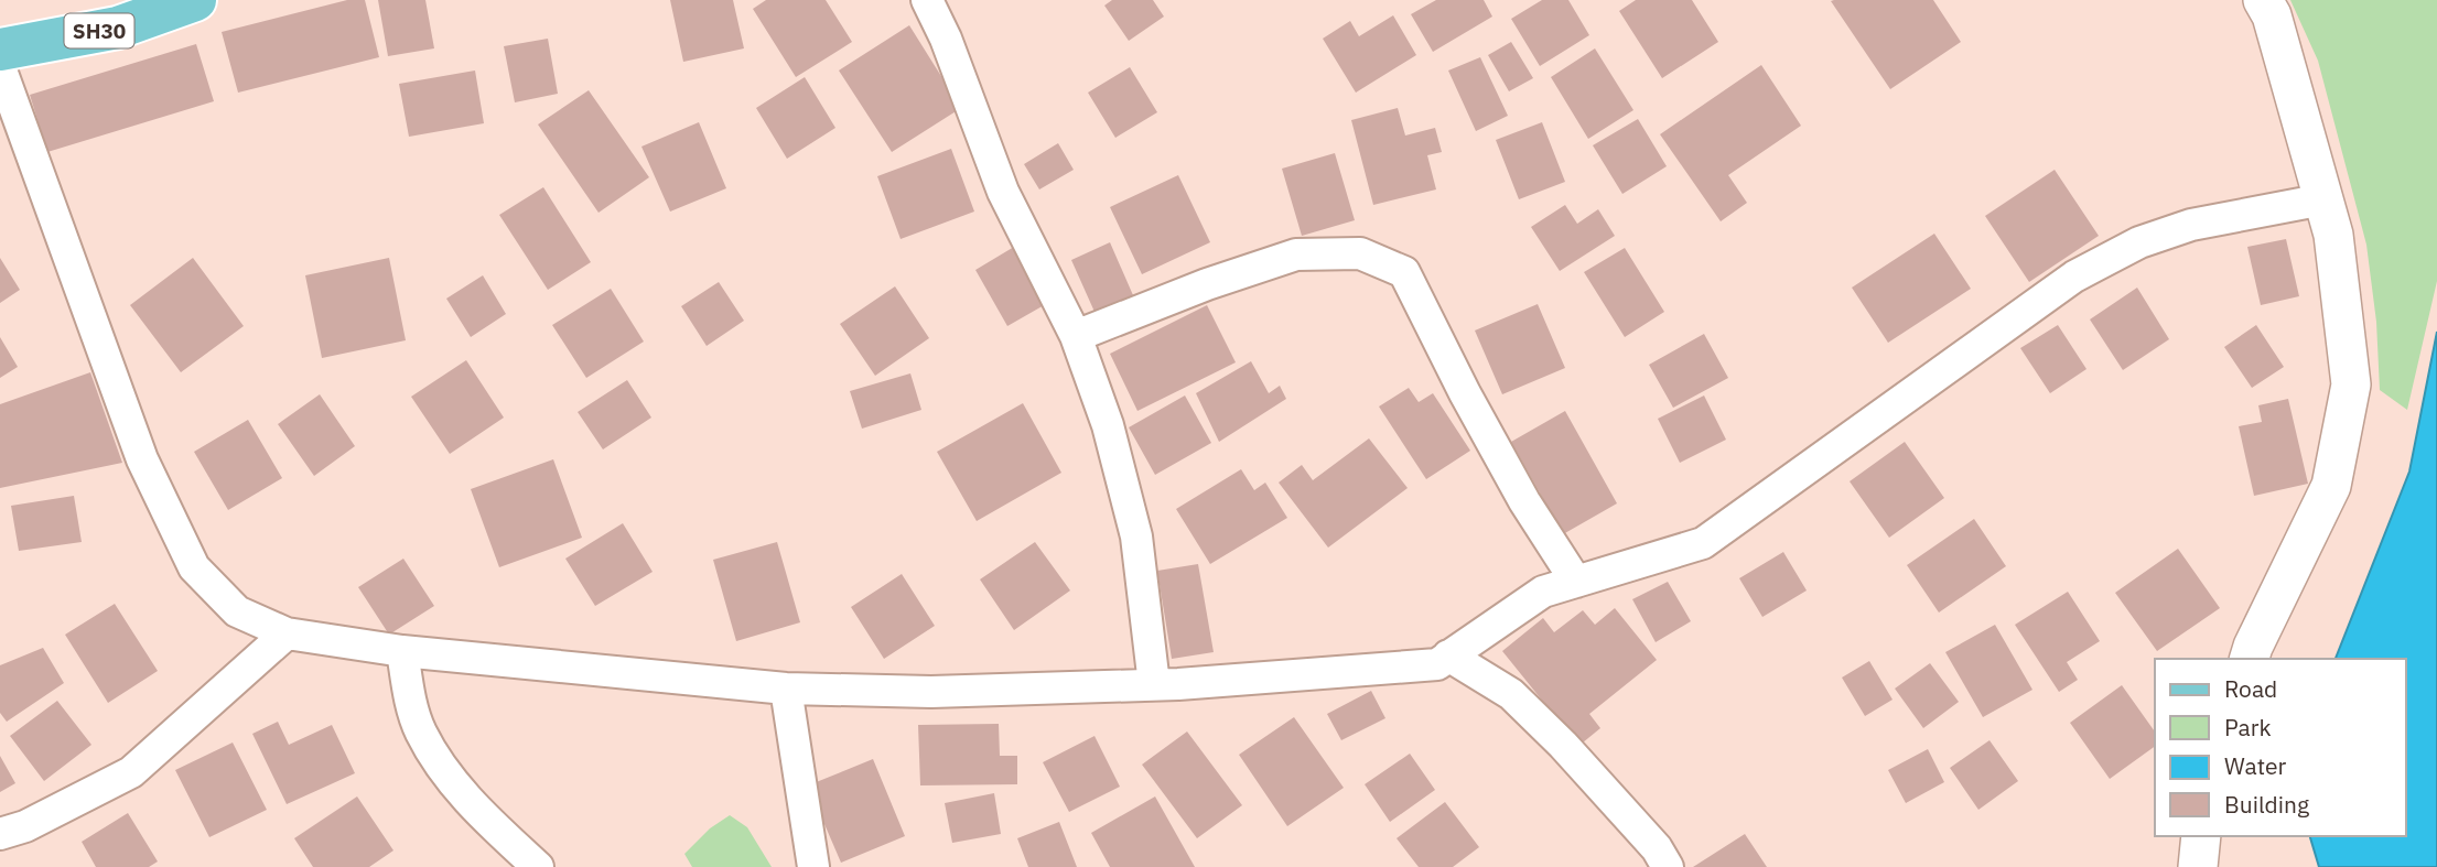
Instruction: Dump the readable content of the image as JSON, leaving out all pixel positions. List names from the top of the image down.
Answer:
{
  "streets": {
    "main road": ["SH30"]
  },
  "legend": [
    "Road",
    "Park",
    "Water",
    "Building"
  ]
}
